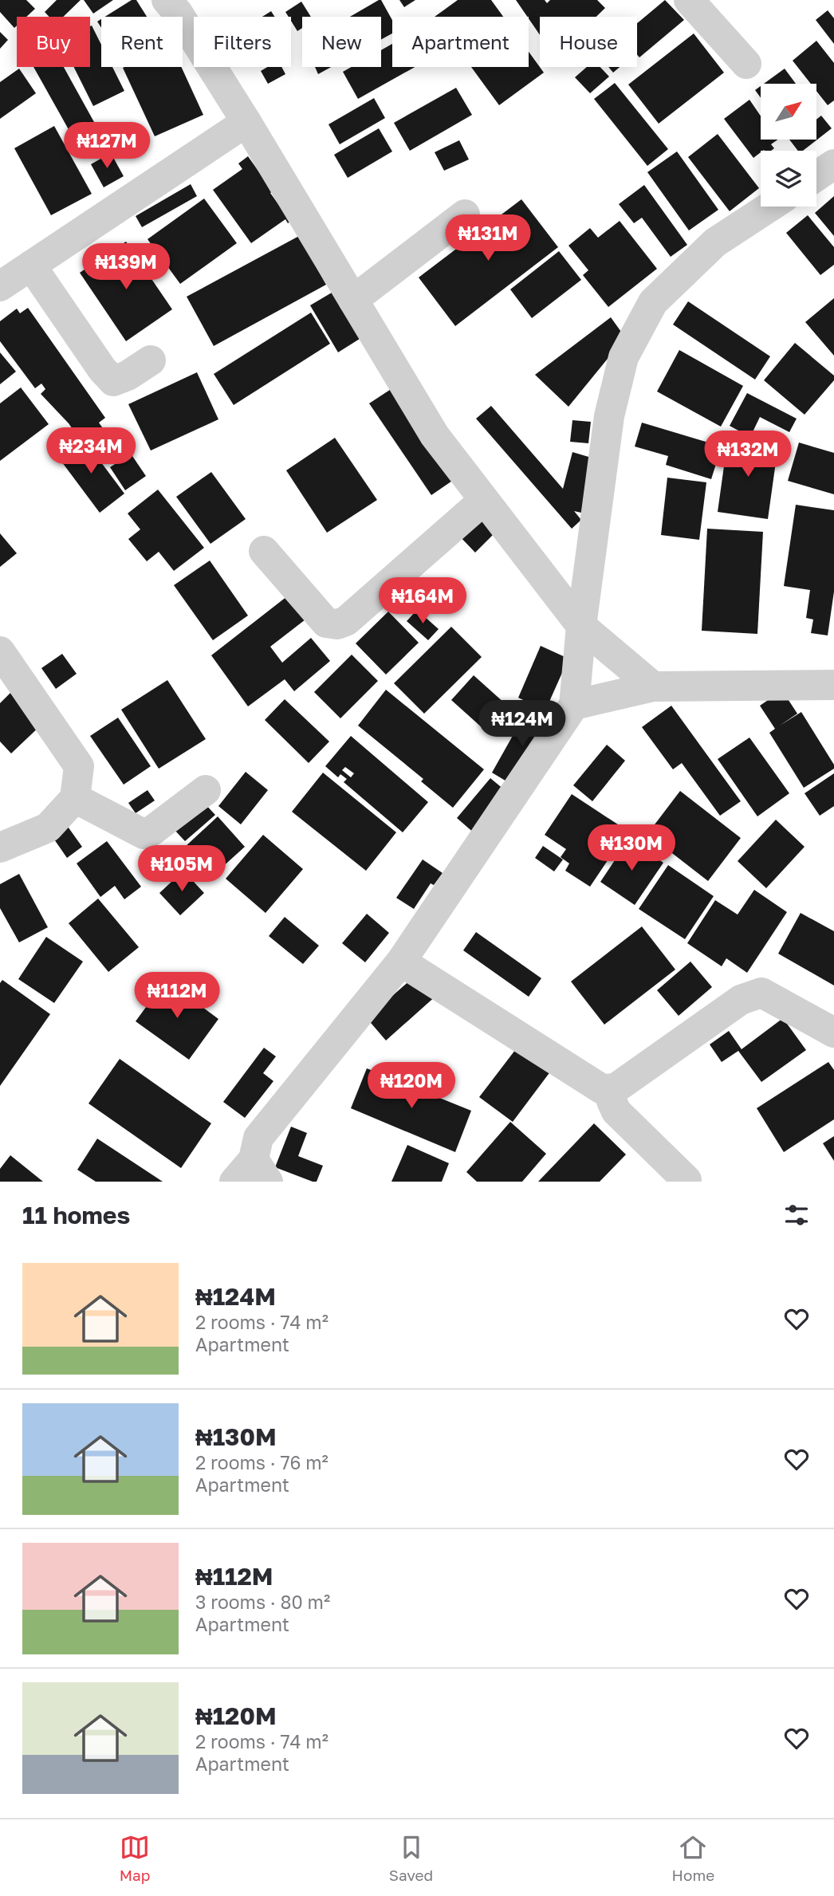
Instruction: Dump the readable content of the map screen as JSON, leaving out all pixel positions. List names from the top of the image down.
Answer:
{
  "north": "top right",
  "page": {
    "chip": [
      "Buy",
      "Rent",
      "Filters",
      "New",
      "Apartment",
      "House"
    ],
    "price": [
      "₦127M",
      "₦131M",
      "₦139M",
      "₦234M",
      "₦132M",
      "₦164M",
      "₦124M",
      "₦130M",
      "₦105M",
      "₦112M",
      "₦120M"
    ],
    "heading": "11 homes",
    "list": [
      {
        "name": "₦124M",
        "note": "2 rooms · 74 m² · Apartment"
      },
      {
        "name": "₦130M",
        "note": "2 rooms · 76 m² · Apartment"
      },
      {
        "name": "₦112M",
        "note": "3 rooms · 80 m² · Apartment"
      },
      {
        "name": "₦120M",
        "note": "2 rooms · 74 m² · Apartment"
      }
    ],
    "tabs": ["Map", "Saved", "Home"]
  }
}
